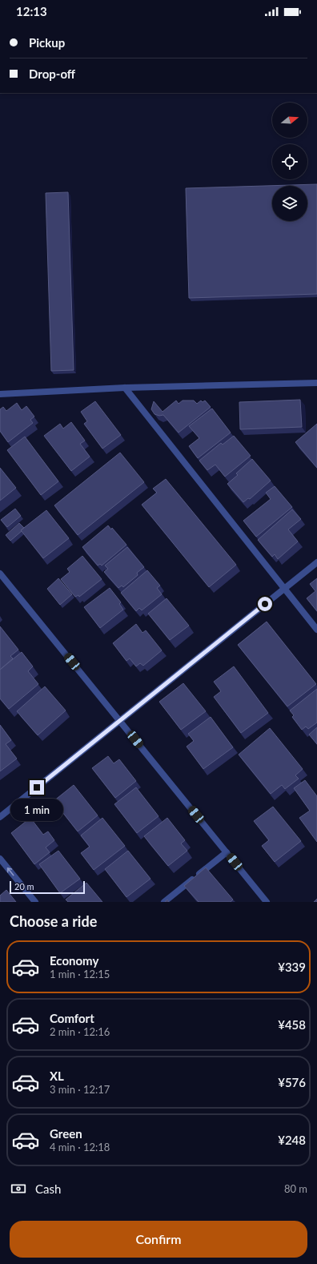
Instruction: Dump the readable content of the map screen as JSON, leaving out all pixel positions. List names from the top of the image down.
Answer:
{
  "scale_bar": "20 m",
  "north": "right",
  "page": {
    "status": "12:13",
    "banner": ["Pickup", "Drop-off"],
    "bubble": "1 min",
    "scale": "20 m",
    "heading": "Choose a ride",
    "list": [
      {
        "name": "Economy",
        "note": "1 min · 12:15",
        "value": "¥339"
      },
      {
        "name": "Comfort",
        "note": "2 min · 12:16",
        "value": "¥458"
      },
      {
        "name": "XL",
        "note": "3 min · 12:17",
        "value": "¥576"
      },
      {
        "name": "Green",
        "note": "4 min · 12:18",
        "value": "¥248"
      }
    ],
    "pay": ["Cash", "80 m"],
    "buttons": "Confirm"
  }
}
